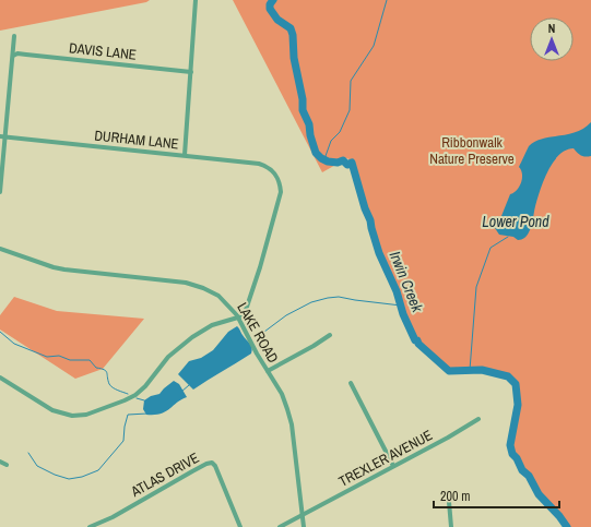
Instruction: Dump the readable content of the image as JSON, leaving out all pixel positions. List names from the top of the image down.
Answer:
{
  "streets": {
    "street": [
      "DAVIS LANE",
      "DURHAM LANE",
      "LAKE ROAD",
      "TREXLER AVENUE",
      "ATLAS DRIVE"
    ]
  },
  "crossings": [
    ["DURHAM LANE", "LAKE ROAD"],
    ["LAKE ROAD", "TREXLER AVENUE"]
  ],
  "water": ["Lower Pond", "Irwin Creek"],
  "parks": ["Ribbonwalk Nature Preserve"],
  "scale_bar": "200 m",
  "north": "top"
}
